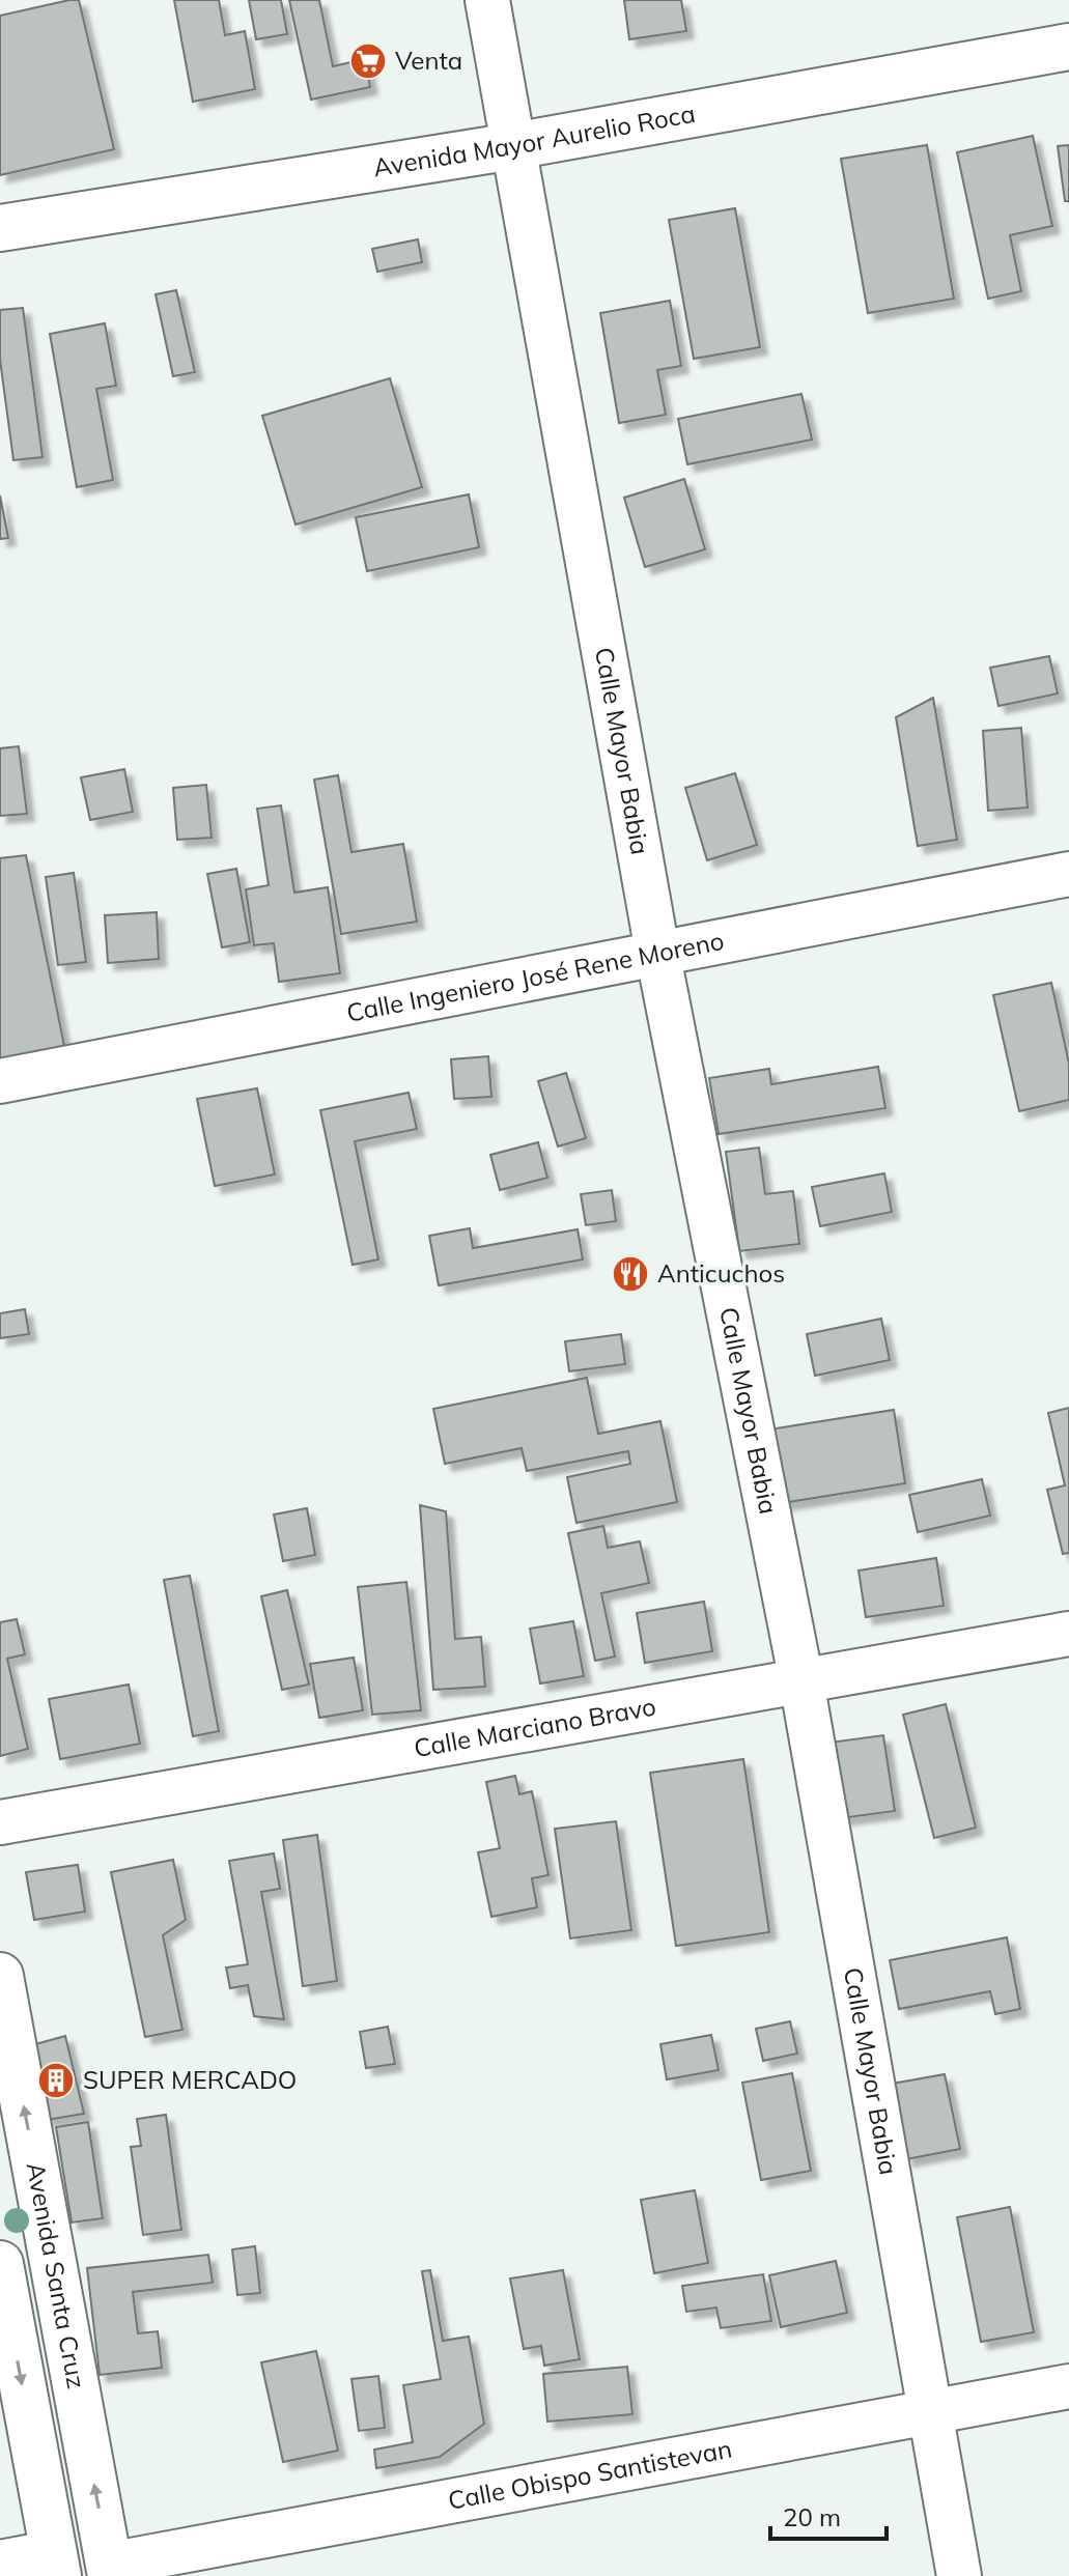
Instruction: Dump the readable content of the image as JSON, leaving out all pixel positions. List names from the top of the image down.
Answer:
{
  "streets": {
    "main road": ["Avenida Mayor Aurelio Roca", "Avenida Santa Cruz"],
    "street": [
      "Calle Mayor Babia",
      "Calle Ingeniero José Rene Moreno",
      "Calle Marciano Bravo",
      "Calle Obispo Santistevan"
    ]
  },
  "crossings": [
    ["Avenida Mayor Aurelio Roca", "Calle Mayor Babia"],
    ["Calle Mayor Babia", "Calle Ingeniero José Rene Moreno"],
    ["Calle Mayor Babia", "Calle Marciano Bravo"],
    ["Calle Mayor Babia", "Calle Obispo Santistevan"],
    ["Avenida Santa Cruz", "Calle Obispo Santistevan"]
  ],
  "places": {
    "supermarket": ["Venta"],
    "restaurant": ["Anticuchos"],
    "building": ["SUPER MERCADO"]
  },
  "scale_bar": "20 m"
}
